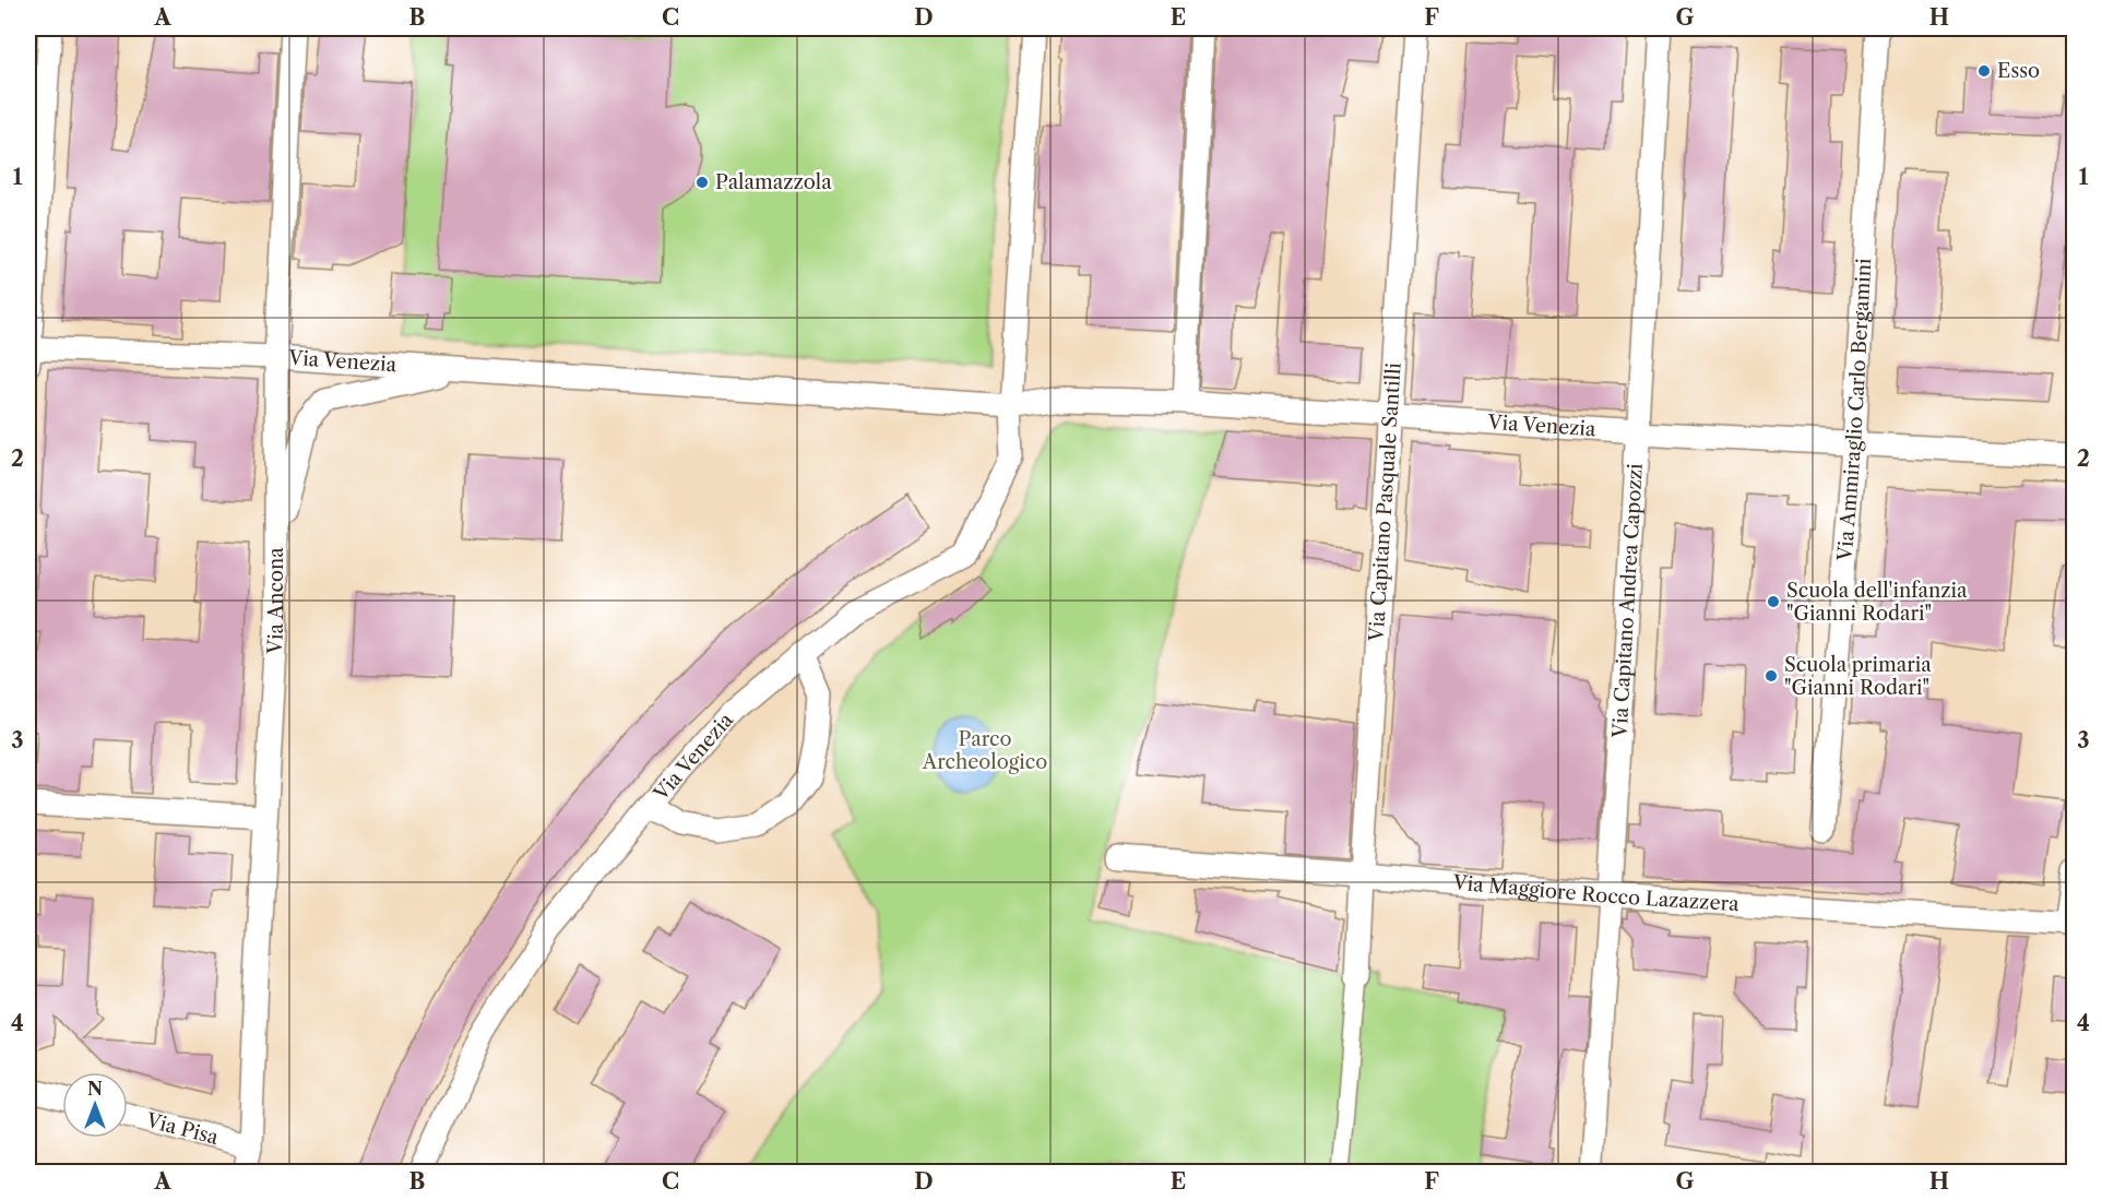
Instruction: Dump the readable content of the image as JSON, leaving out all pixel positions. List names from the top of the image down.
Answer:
{
  "streets": {
    "street": [
      "Via Venezia",
      "Via Ammiraglio Carlo Bergamini",
      "Via Capitano Pasquale Santilli",
      "Via Ancona",
      "Via Capitano Andrea Capozzi",
      "Via Maggiore Rocco Lazazzera",
      "Via Pisa"
    ]
  },
  "crossings": [
    ["Via Venezia", "Via Ammiraglio Carlo Bergamini"],
    ["Via Venezia", "Via Capitano Pasquale Santilli"],
    ["Via Venezia", "Via Ancona"],
    ["Via Venezia", "Via Capitano Andrea Capozzi"],
    ["Via Capitano Pasquale Santilli", "Via Maggiore Rocco Lazazzera"],
    ["Via Ancona", "Via Pisa"],
    ["Via Capitano Andrea Capozzi", "Via Maggiore Rocco Lazazzera"]
  ],
  "parks": ["Parco Archeologico"],
  "places": [
    "Esso",
    "Palamazzola",
    "Scuola dell'infanzia \"Gianni Rodari\"",
    "Scuola primaria \"Gianni Rodari\""
  ],
  "north": "top",
  "grid": {
    "columns": [
      "A",
      "B",
      "C",
      "D",
      "E",
      "F",
      "G",
      "H"
    ],
    "rows": [
      "1",
      "2",
      "3",
      "4"
    ]
  }
}
